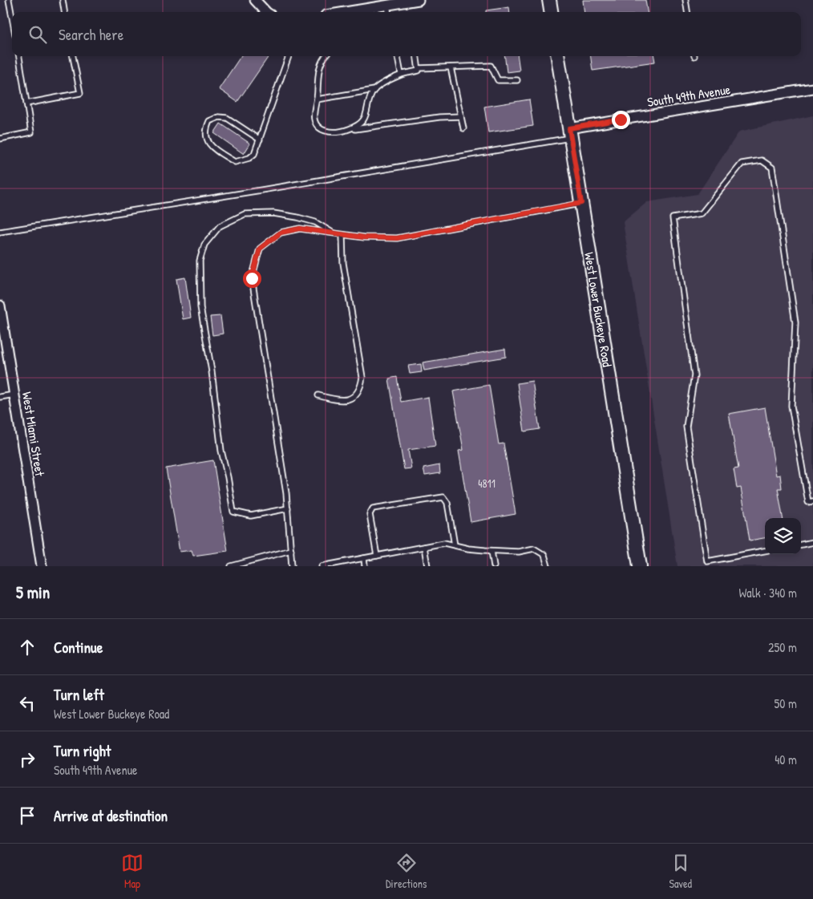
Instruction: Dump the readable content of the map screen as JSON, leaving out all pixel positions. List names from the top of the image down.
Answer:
{
  "streets": {
    "main road": ["West Lower Buckeye Road"],
    "street": ["South 49th Avenue", "West Miami Street"]
  },
  "crossings": [
    ["South 49th Avenue", "West Lower Buckeye Road"]
  ],
  "house_numbers": ["4811"],
  "page": {
    "search": "Search here",
    "heading": ["5 min", "Walk · 340 m"],
    "list": [
      ["Continue", "250 m"],
      ["Turn left", "West Lower Buckeye Road", "50 m"],
      ["Turn right", "South 49th Avenue", "40 m"],
      "Arrive at destination"
    ],
    "nav": ["Map", "Directions", "Saved"]
  }
}
